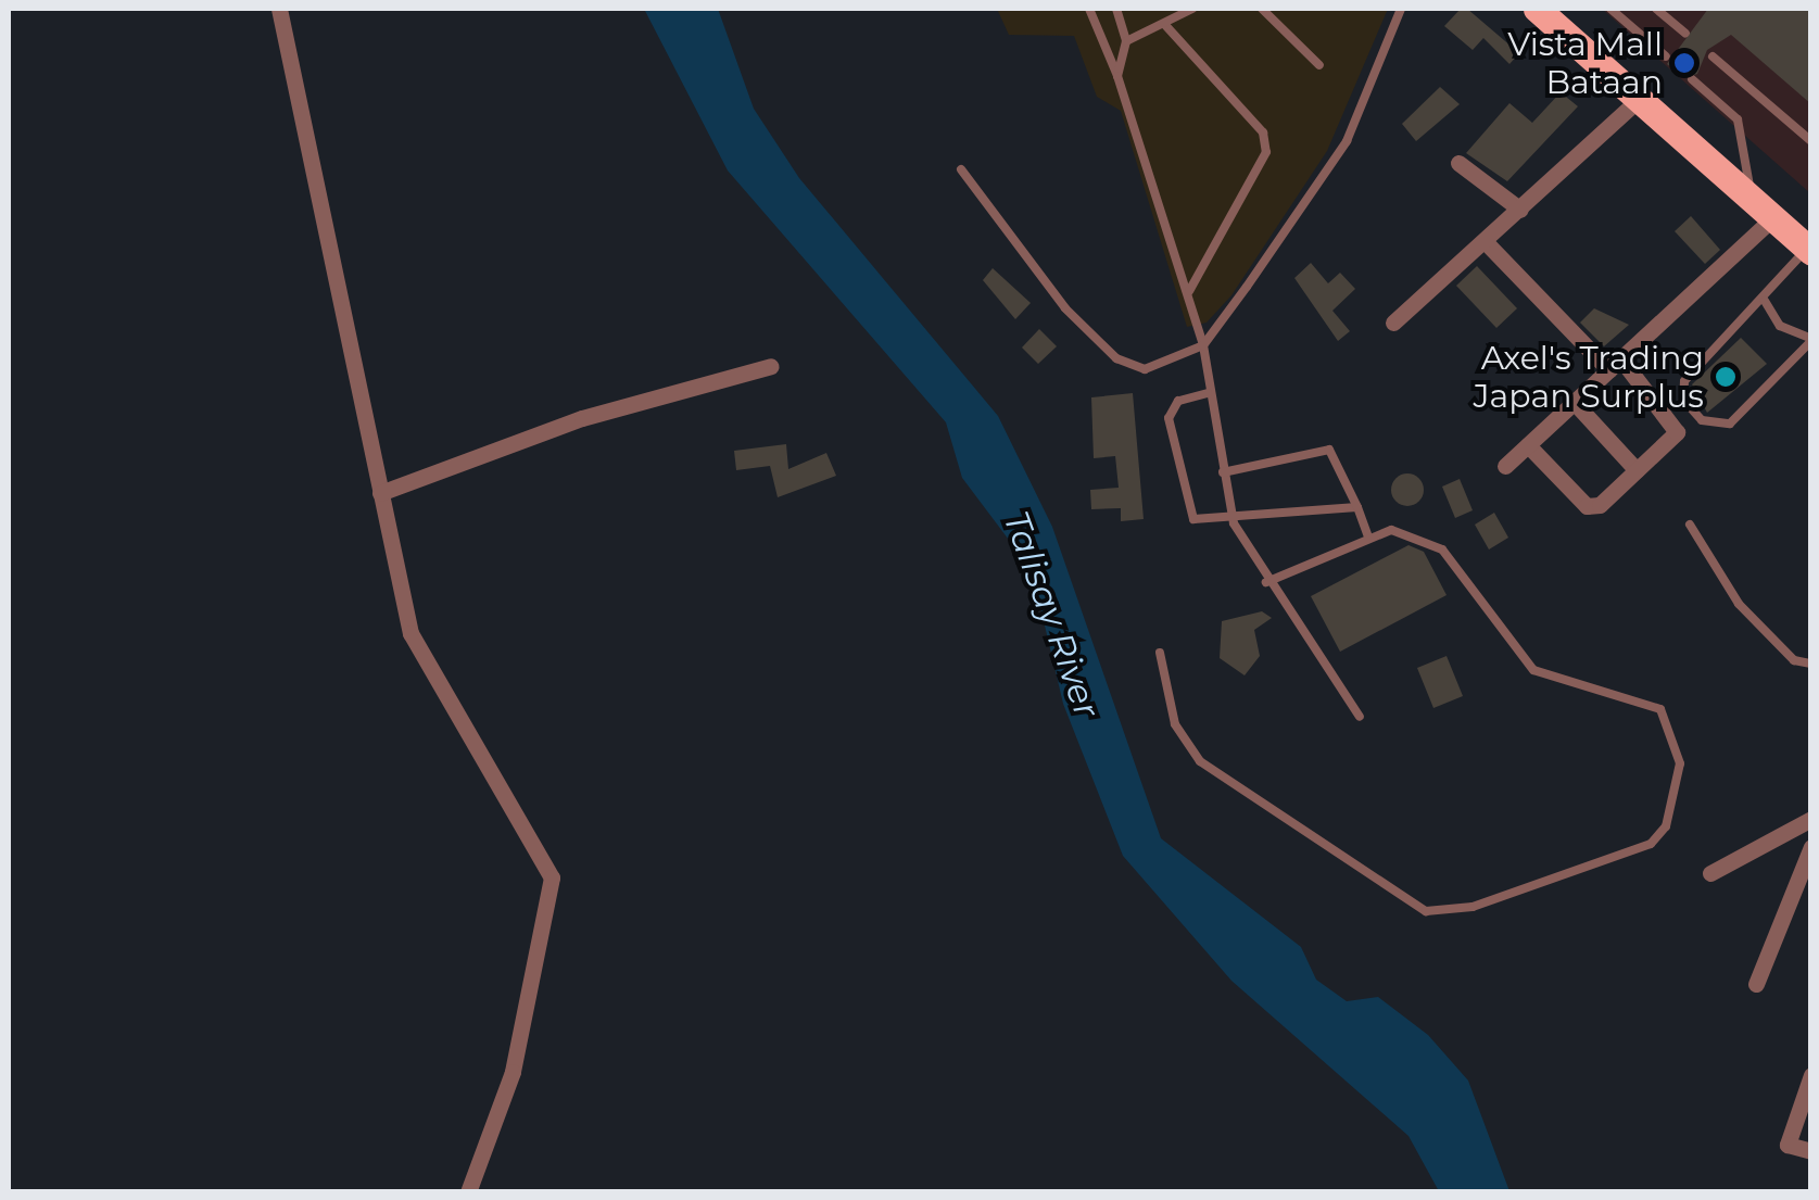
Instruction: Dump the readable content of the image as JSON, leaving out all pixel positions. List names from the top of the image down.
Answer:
{
  "water": ["Talisay River"],
  "places": ["Vista Mall Bataan", "Axel's Trading Japan Surplus"]
}
